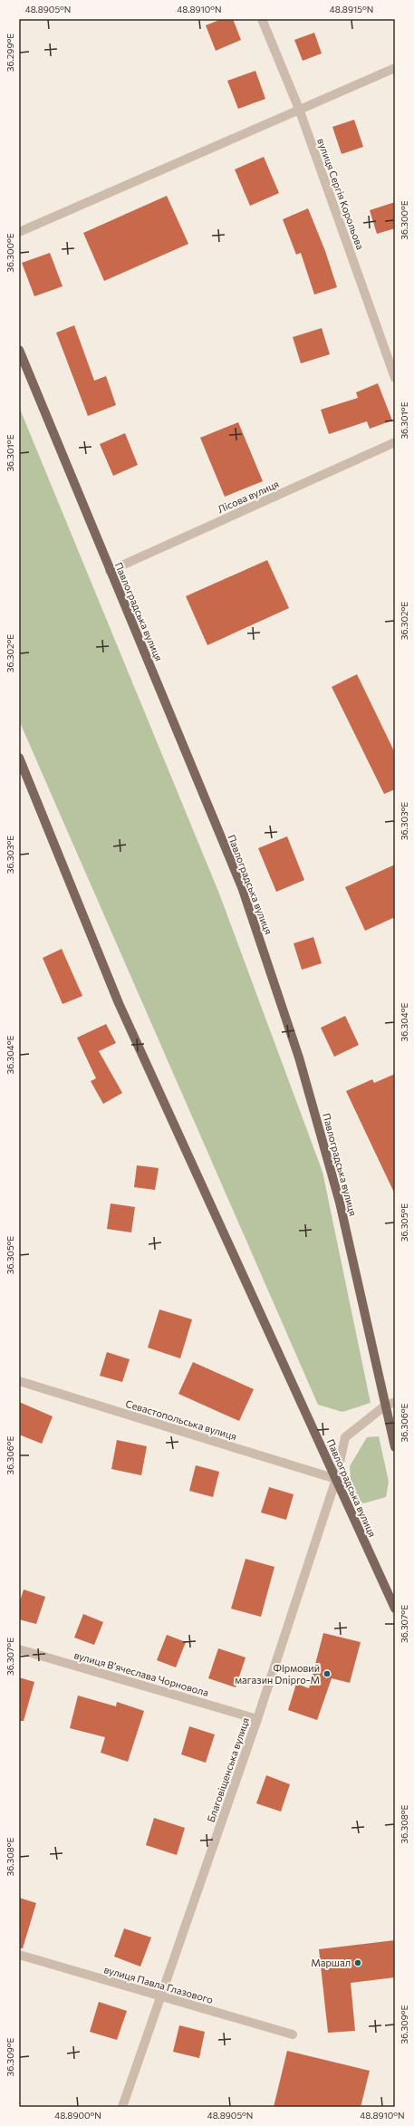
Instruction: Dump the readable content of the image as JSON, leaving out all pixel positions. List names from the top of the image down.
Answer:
{
  "streets": {
    "main road": ["Павлоградська вулиця"],
    "street": [
      "вулиця Сергія Корольова",
      "Лісова вулиця",
      "Севастопольська вулиця",
      "вулиця В’ячеслава Чорновола",
      "Благовіщенська вулиця",
      "вулиця Павла Глазового"
    ]
  },
  "crossings": [
    ["Лісова вулиця", "Павлоградська вулиця"],
    ["Павлоградська вулиця", "Севастопольська вулиця"],
    ["Павлоградська вулиця", "Благовіщенська вулиця"],
    ["Севастопольська вулиця", "Благовіщенська вулиця"],
    ["вулиця В’ячеслава Чорновола", "Благовіщенська вулиця"],
    ["Благовіщенська вулиця", "вулиця Павла Глазового"]
  ],
  "places": ["Фірмовий магазин Dnipro-M", "Маршал"],
  "coordinates": [
    "48.8905°N",
    "48.8910°N",
    "48.8915°N",
    "36.299°E",
    "36.300°E",
    "36.301°E",
    "36.302°E",
    "36.303°E",
    "36.304°E",
    "36.305°E",
    "36.306°E",
    "36.307°E",
    "36.308°E",
    "36.309°E",
    "48.8900°N"
  ]
}
